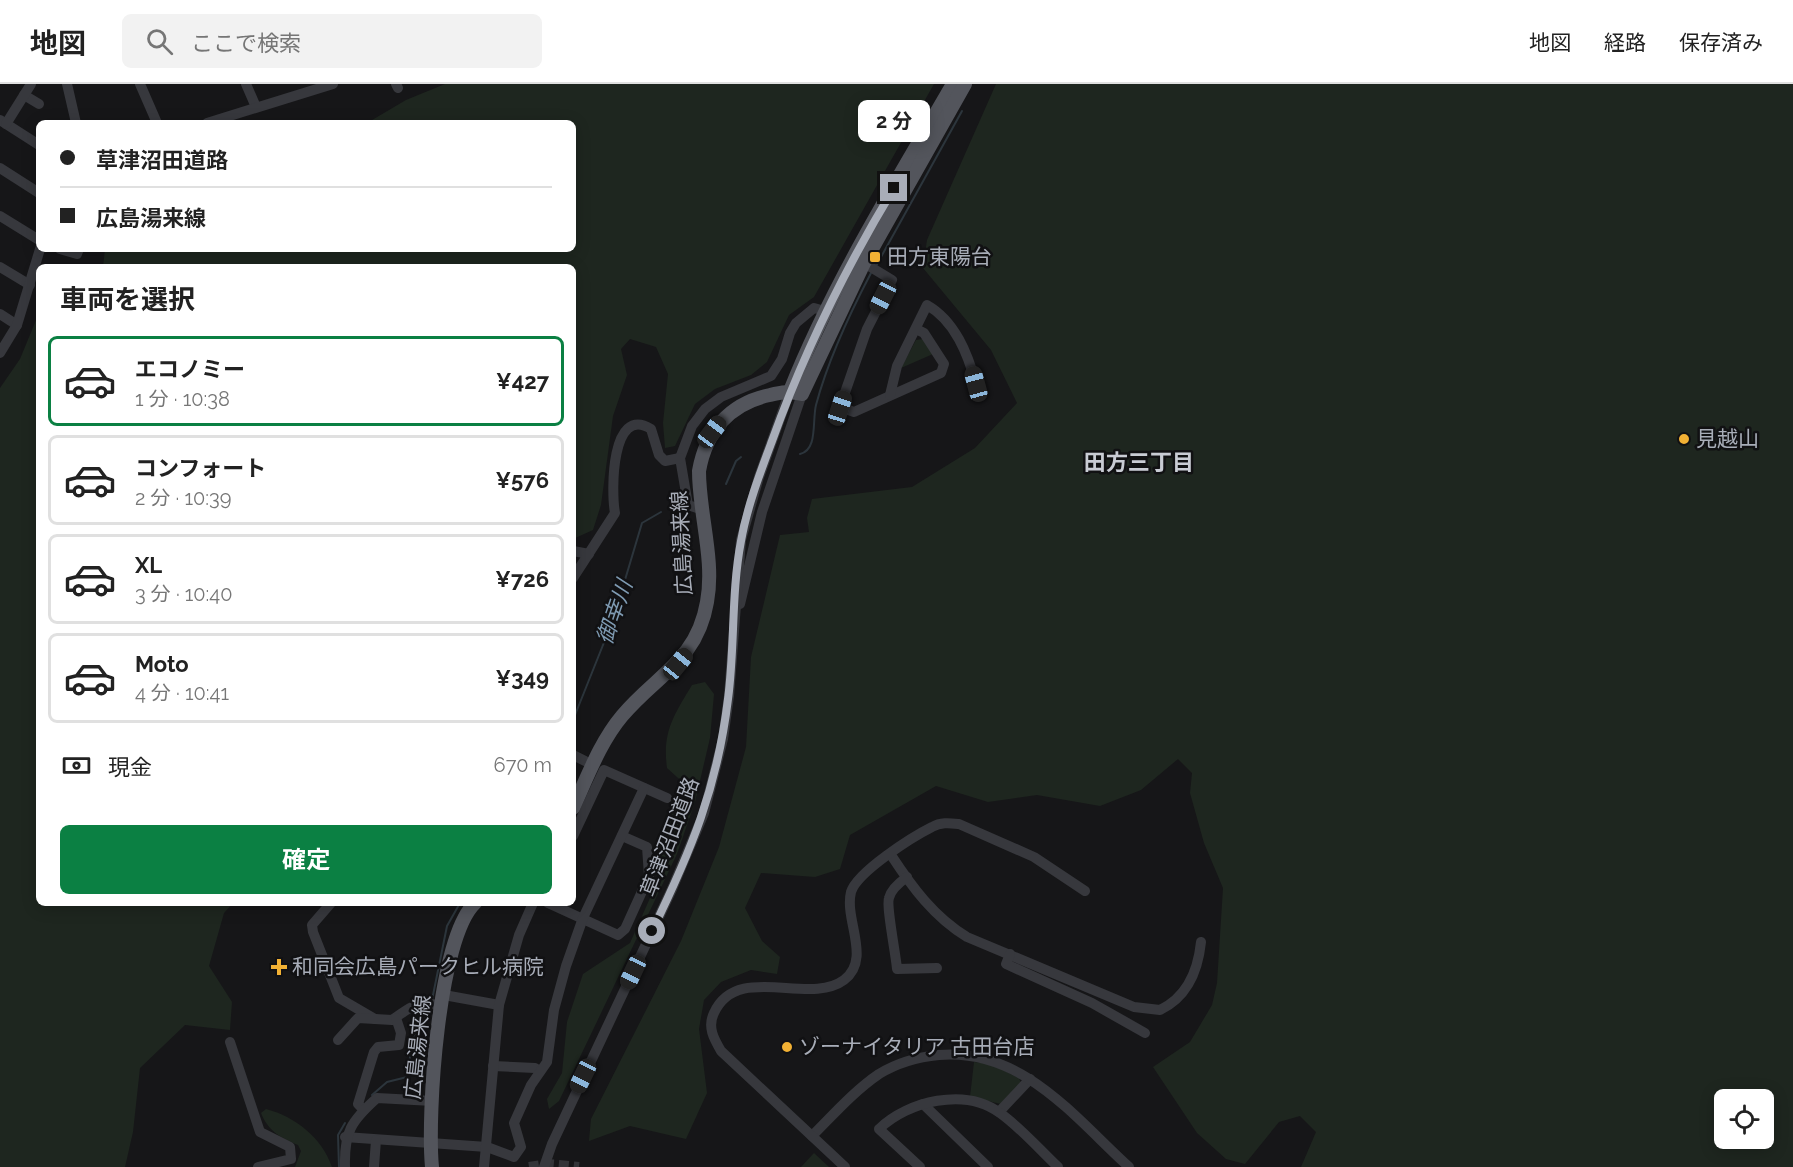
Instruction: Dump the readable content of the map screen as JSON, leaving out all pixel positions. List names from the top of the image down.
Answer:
{
  "streets": {
    "main road": ["広島湯来線"],
    "street": ["草津沼田道路"]
  },
  "crossings": [
    ["広島湯来線", "草津沼田道路"]
  ],
  "districts": ["田方三丁目"],
  "water": ["御幸川"],
  "places": {
    "transit": ["田方東陽台"],
    "other": ["見越山", "ゾーナイタリア 古田台店"],
    "health": ["和同会広島パークヒル病院"]
  },
  "page": {
    "header": "地図",
    "search": "ここで検索",
    "nav": ["地図", "経路", "保存済み"],
    "bubble": "2 分",
    "banner": ["草津沼田道路", "広島湯来線"],
    "heading": "車両を選択",
    "list": [
      {
        "name": "エコノミー",
        "note": "1 分 · 10:38",
        "value": "¥427"
      },
      {
        "name": "コンフォート",
        "note": "2 分 · 10:39",
        "value": "¥576"
      },
      {
        "name": "XL",
        "note": "3 分 · 10:40",
        "value": "¥726"
      },
      {
        "name": "Moto",
        "note": "4 分 · 10:41",
        "value": "¥349"
      }
    ],
    "pay": ["現金", "670 m"],
    "buttons": "確定"
  }
}
